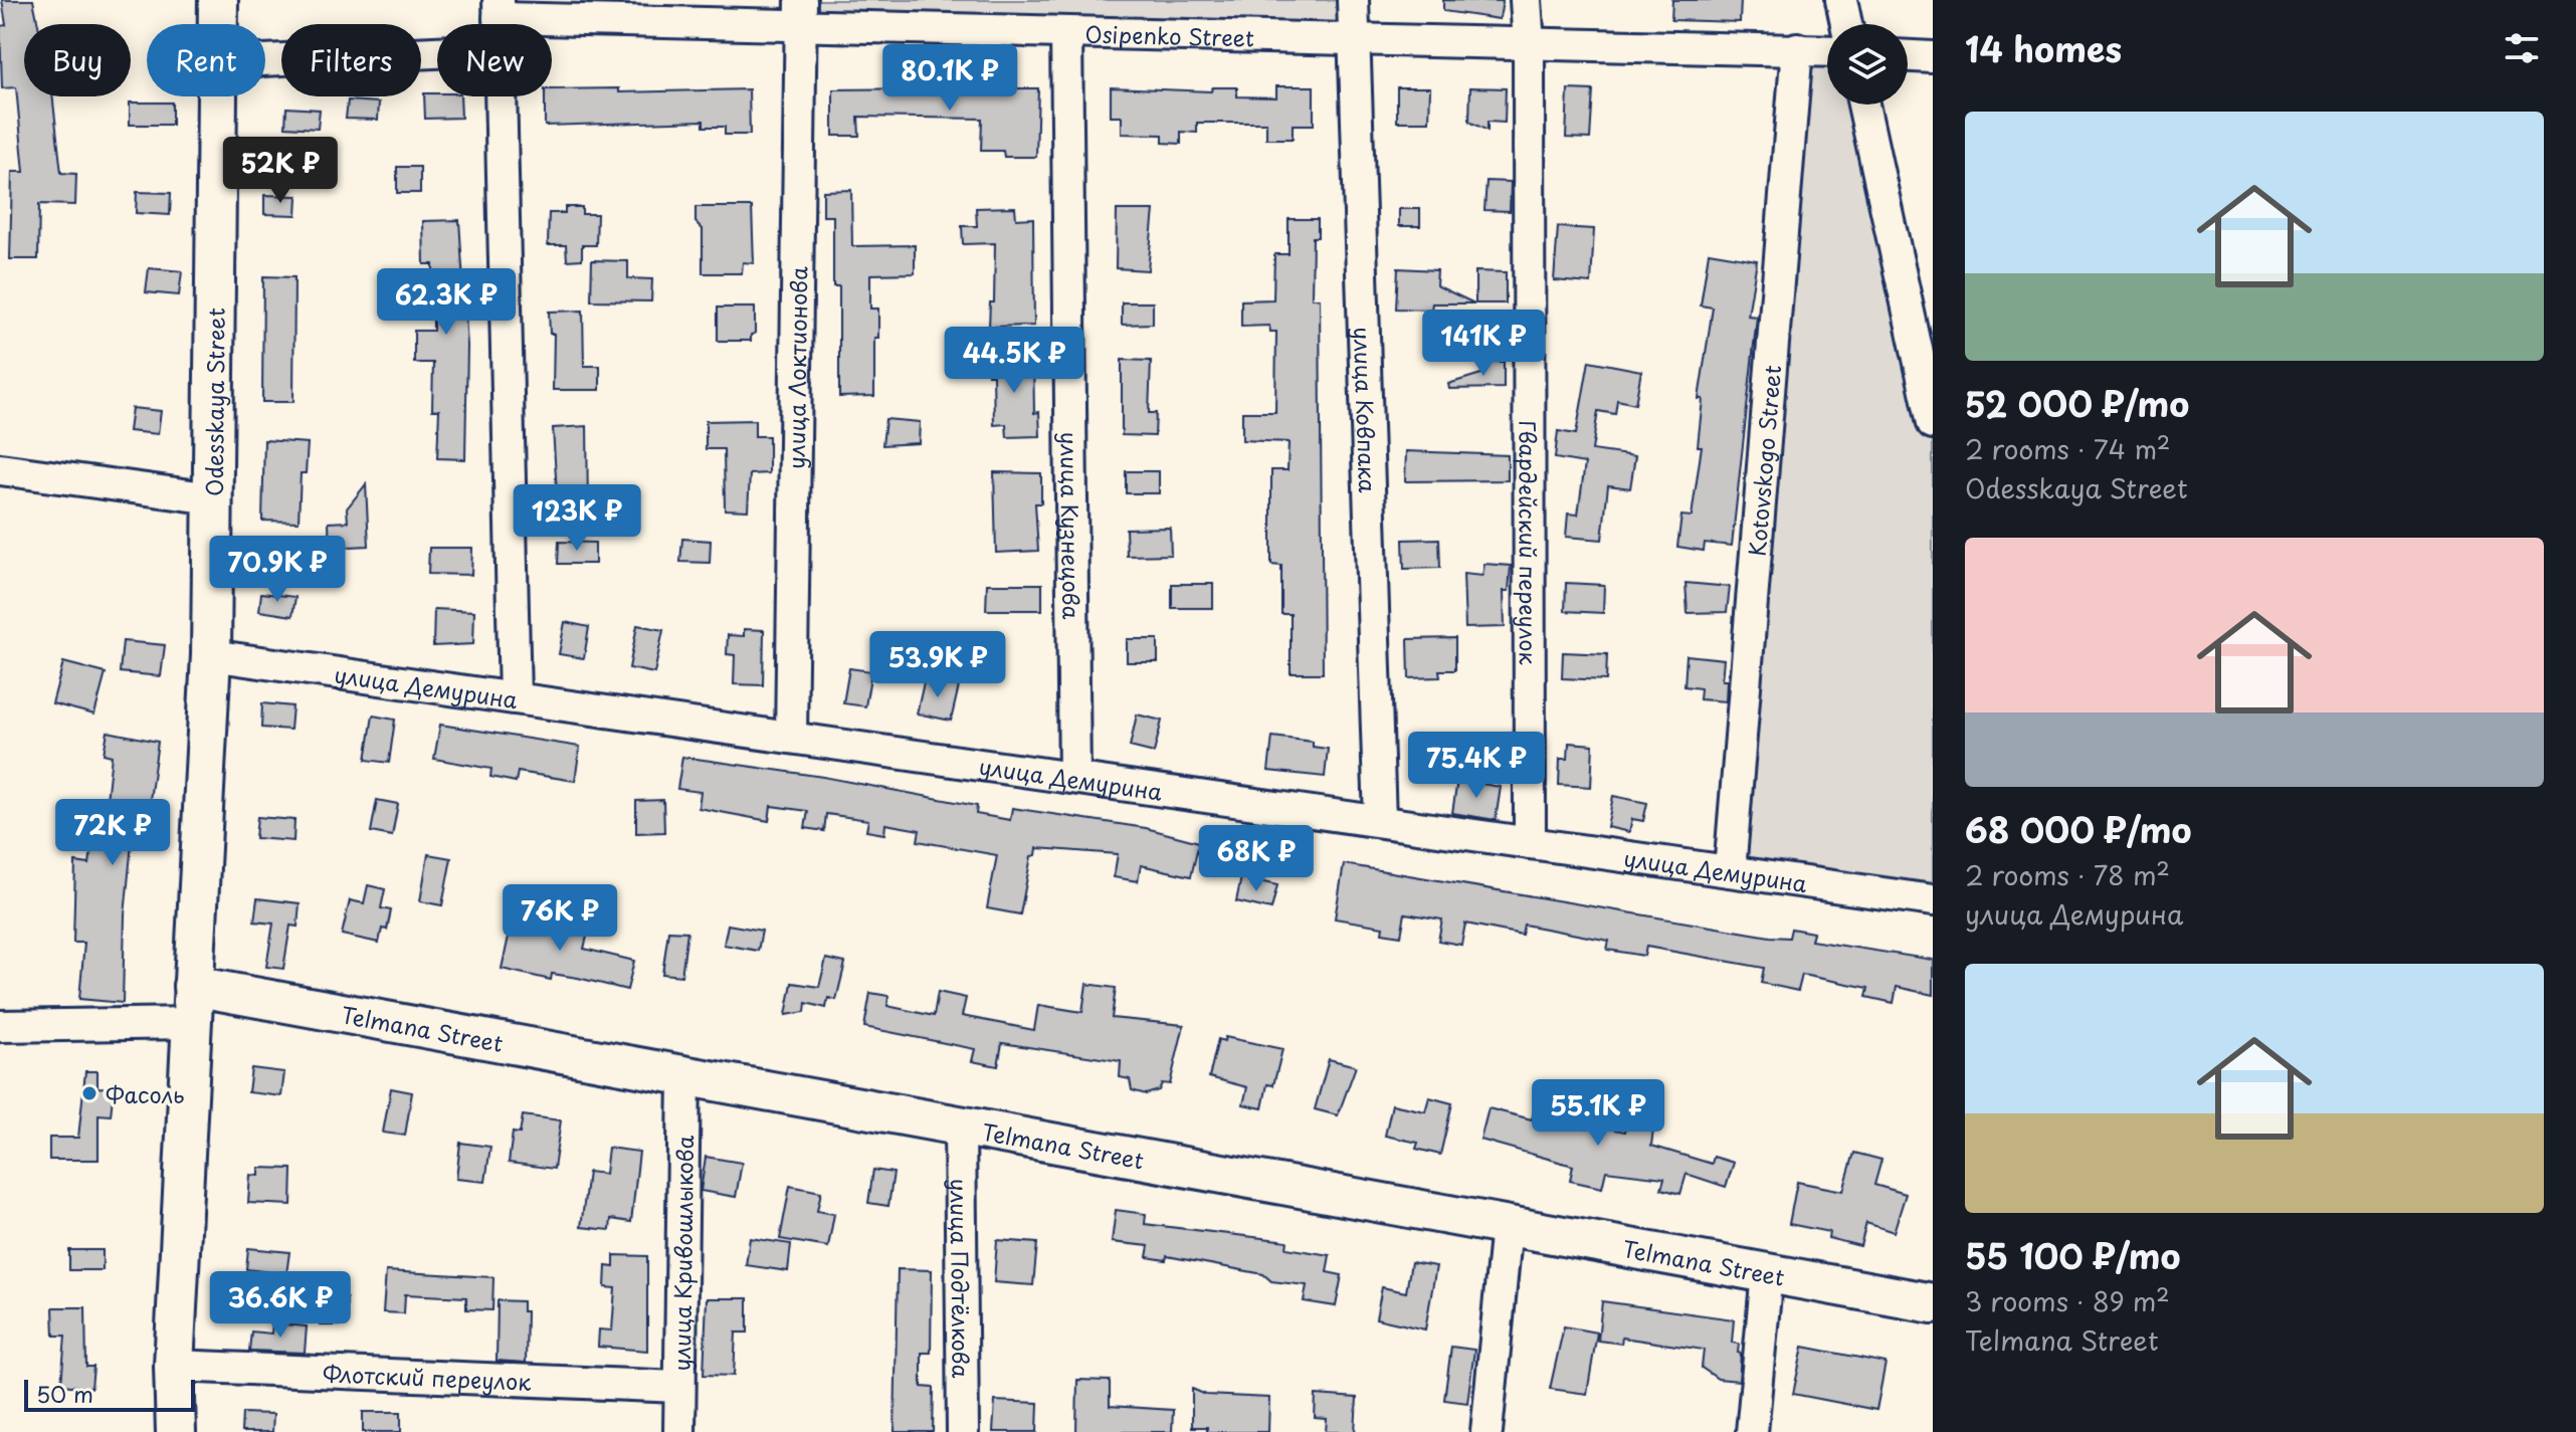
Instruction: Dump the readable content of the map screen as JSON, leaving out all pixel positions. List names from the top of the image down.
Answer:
{
  "streets": {
    "main road": ["Odesskaya Street", "Telmana Street"],
    "street": [
      "Osipenko Street",
      "улица Локтионова",
      "улица Ковпака",
      "Kotovskogo Street",
      "улица Кузнецова",
      "Гвардейский переулок",
      "улица Демурина",
      "улица Кривошлыкова",
      "улица Подтёлкова",
      "Флотский переулок"
    ]
  },
  "crossings": [
    ["Osipenko Street", "улица Локтионова"],
    ["Osipenko Street", "улица Ковпака"],
    ["Osipenko Street", "Kotovskogo Street"],
    ["Osipenko Street", "улица Кузнецова"],
    ["Osipenko Street", "Гвардейский переулок"],
    ["улица Локтионова", "улица Демурина"],
    ["Odesskaya Street", "улица Демурина"],
    ["Odesskaya Street", "Telmana Street"],
    ["Odesskaya Street", "Флотский переулок"],
    ["улица Ковпака", "улица Демурина"],
    ["Kotovskogo Street", "улица Демурина"],
    ["улица Кузнецова", "улица Демурина"],
    ["Гвардейский переулок", "улица Демурина"],
    ["Telmana Street", "улица Кривошлыкова"],
    ["Telmana Street", "улица Подтёлкова"],
    ["улица Кривошлыкова", "Флотский переулок"]
  ],
  "places": ["Фасоль"],
  "scale_bar": "50 m",
  "page": {
    "heading": "14 homes",
    "chip": [
      "Buy",
      "Rent",
      "Filters",
      "New"
    ],
    "price": [
      "80.1K ₽",
      "52K ₽",
      "62.3K ₽",
      "141K ₽",
      "44.5K ₽",
      "123K ₽",
      "70.9K ₽",
      "53.9K ₽",
      "75.4K ₽",
      "72K ₽",
      "68K ₽",
      "76K ₽",
      "55.1K ₽",
      "36.6K ₽"
    ],
    "list": [
      {
        "name": "52 000 ₽/mo",
        "note": "2 rooms · 74 m² · Odesskaya Street"
      },
      {
        "name": "68 000 ₽/mo",
        "note": "2 rooms · 78 m² · улица Демурина"
      },
      {
        "name": "55 100 ₽/mo",
        "note": "3 rooms · 89 m² · Telmana Street"
      }
    ],
    "scale": "50 m"
  }
}
